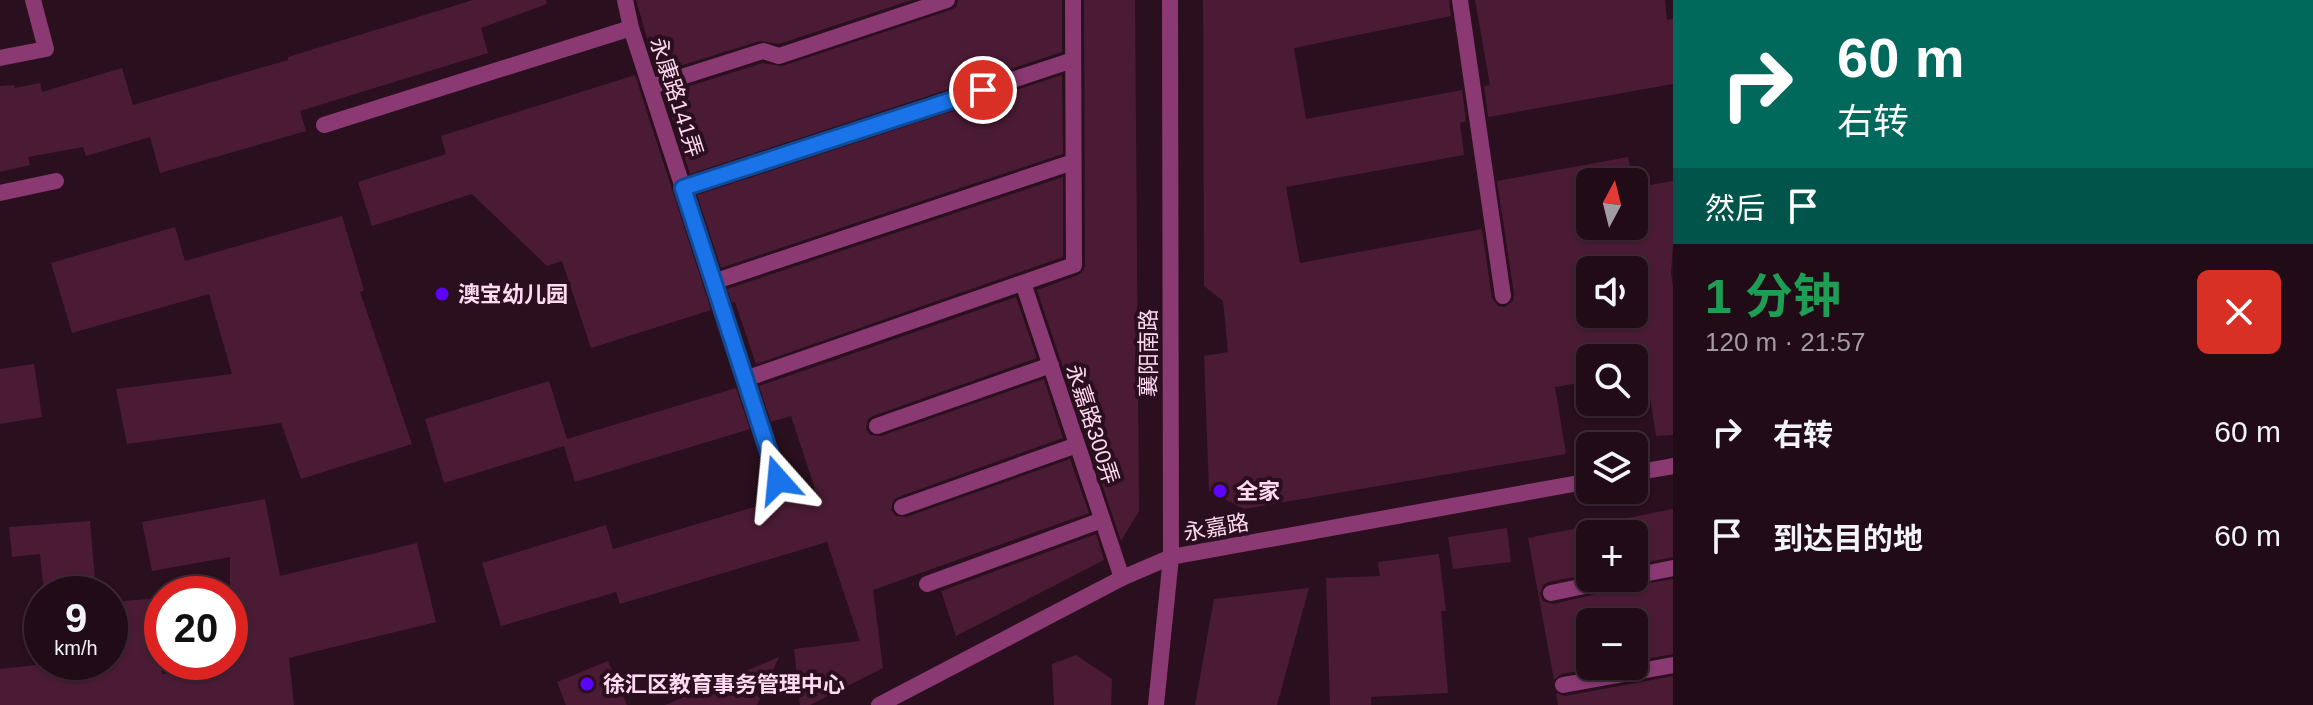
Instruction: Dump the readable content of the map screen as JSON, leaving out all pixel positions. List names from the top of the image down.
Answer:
{
  "streets": {
    "street": [
      "永康路141弄",
      "襄阳南路",
      "永嘉路300弄",
      "永嘉路"
    ]
  },
  "crossings": [
    ["襄阳南路", "永嘉路"],
    ["永嘉路300弄", "永嘉路"]
  ],
  "places": ["澳宝幼儿园", "全家", "徐汇区教育事务管理中心"],
  "north": "top",
  "page": {
    "turn": ["60 m", "右转"],
    "map_buttons": ["+", "−"],
    "then": "然后",
    "heading": ["1 分钟", "120 m · 21:57"],
    "list": [
      {
        "name": "右转",
        "value": "60 m"
      },
      {
        "name": "到达目的地",
        "value": "60 m"
      }
    ],
    "speed": "9 km/h",
    "limit": "20"
  }
}
